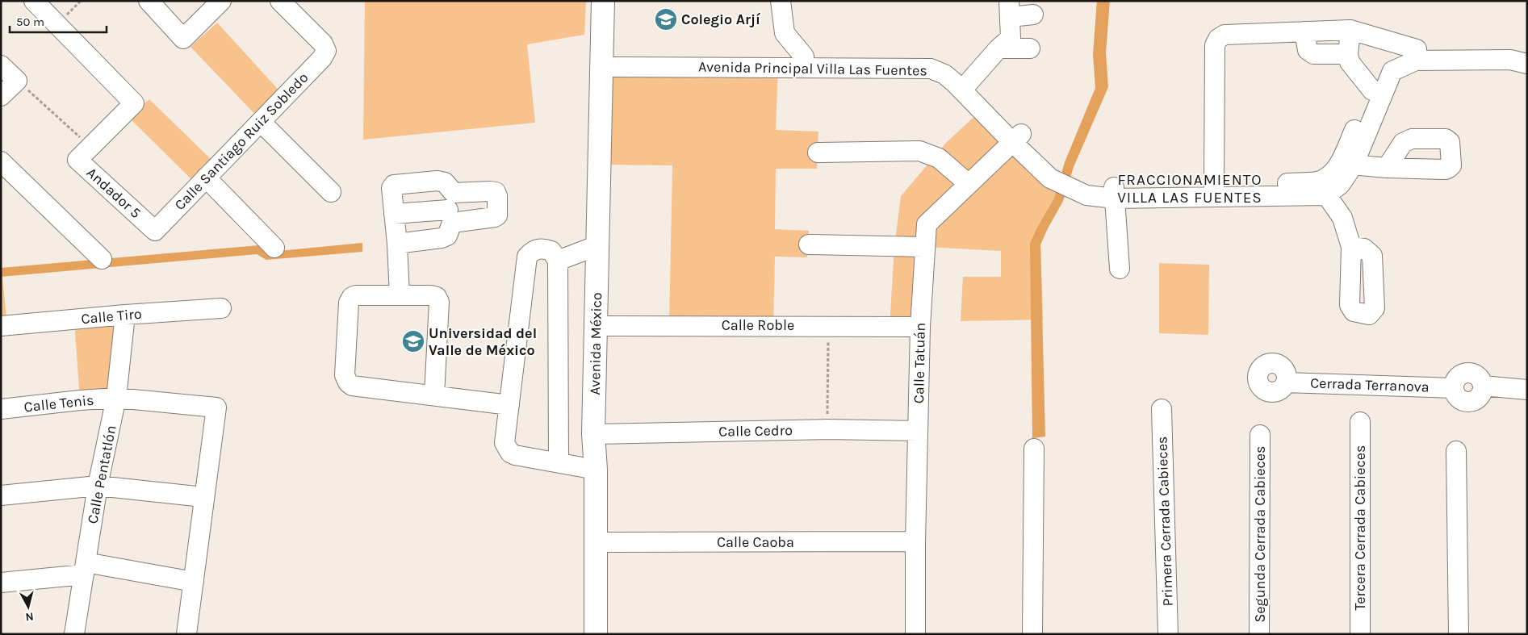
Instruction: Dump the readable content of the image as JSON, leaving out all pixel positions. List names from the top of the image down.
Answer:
{
  "streets": {
    "main road": ["Avenida México"],
    "street": [
      "Avenida Principal Villa Las Fuentes",
      "Calle Santiago Ruiz Sobledo",
      "Andador 5",
      "Calle Tiro",
      "Calle Roble",
      "Calle Tatuán",
      "Cerrada Terranova",
      "Calle Tenis",
      "Calle Cedro",
      "Calle Pentatlón",
      "Primera Cerrada Cabieces",
      "Tercera Cerrada Cabieces",
      "Segunda Cerrada Cabieces",
      "Calle Caoba"
    ]
  },
  "crossings": [
    ["Avenida Principal Villa Las Fuentes", "Avenida México"],
    ["Avenida Principal Villa Las Fuentes", "Calle Tatuán"],
    ["Calle Santiago Ruiz Sobledo", "Andador 5"],
    ["Calle Tiro", "Calle Pentatlón"],
    ["Calle Roble", "Avenida México"],
    ["Calle Roble", "Calle Tatuán"],
    ["Avenida México", "Calle Cedro"],
    ["Avenida México", "Calle Caoba"],
    ["Calle Tatuán", "Calle Cedro"],
    ["Calle Tatuán", "Calle Caoba"],
    ["Calle Tenis", "Calle Pentatlón"]
  ],
  "districts": ["FRACCIONAMIENTO VILLA LAS FUENTES"],
  "places": {
    "school or university": ["Colegio Arjí", "Universidad del Valle de México"]
  },
  "scale_bar": "50 m",
  "north": "bottom"
}
